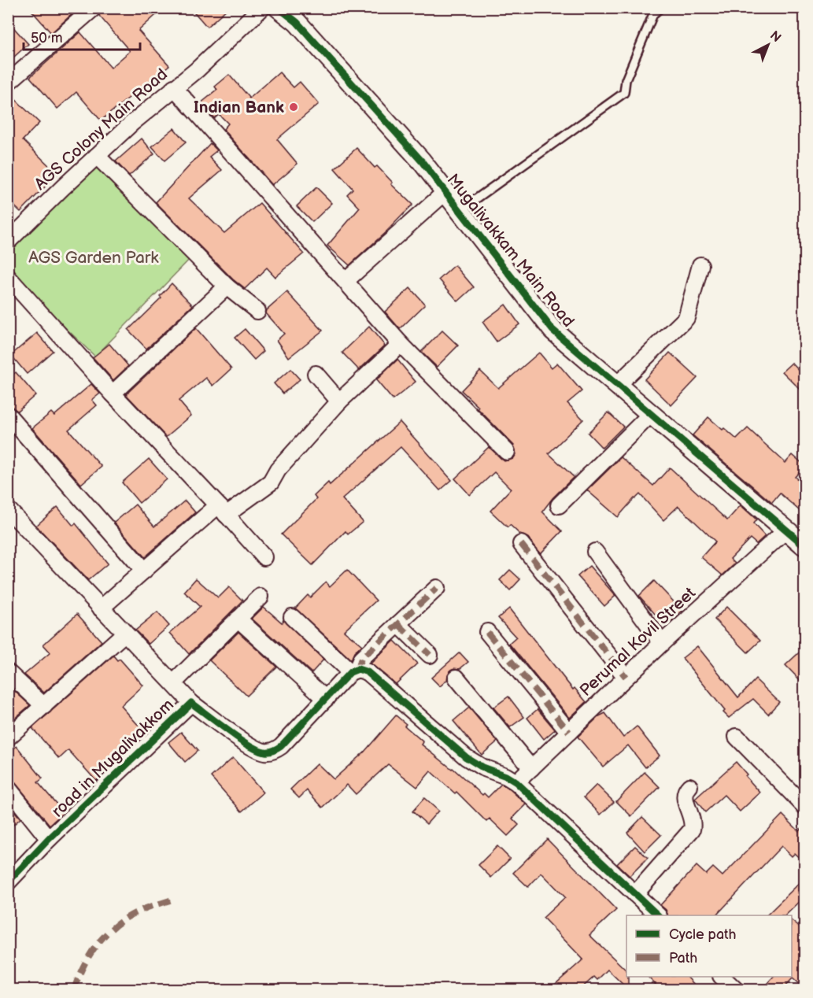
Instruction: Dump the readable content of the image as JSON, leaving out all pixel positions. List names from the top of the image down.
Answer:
{
  "streets": {
    "street": [
      "AGS Colony Main Road",
      "Mugalivakkam Main Road",
      "Perumal Kovil Street",
      "road in Mugalivakkom"
    ]
  },
  "crossings": [
    ["Mugalivakkam Main Road", "Perumal Kovil Street"]
  ],
  "parks": ["AGS Garden Park"],
  "places": ["Indian Bank"],
  "legend": ["Cycle path", "Path"],
  "scale_bar": "50 m",
  "north": "top right"
}
